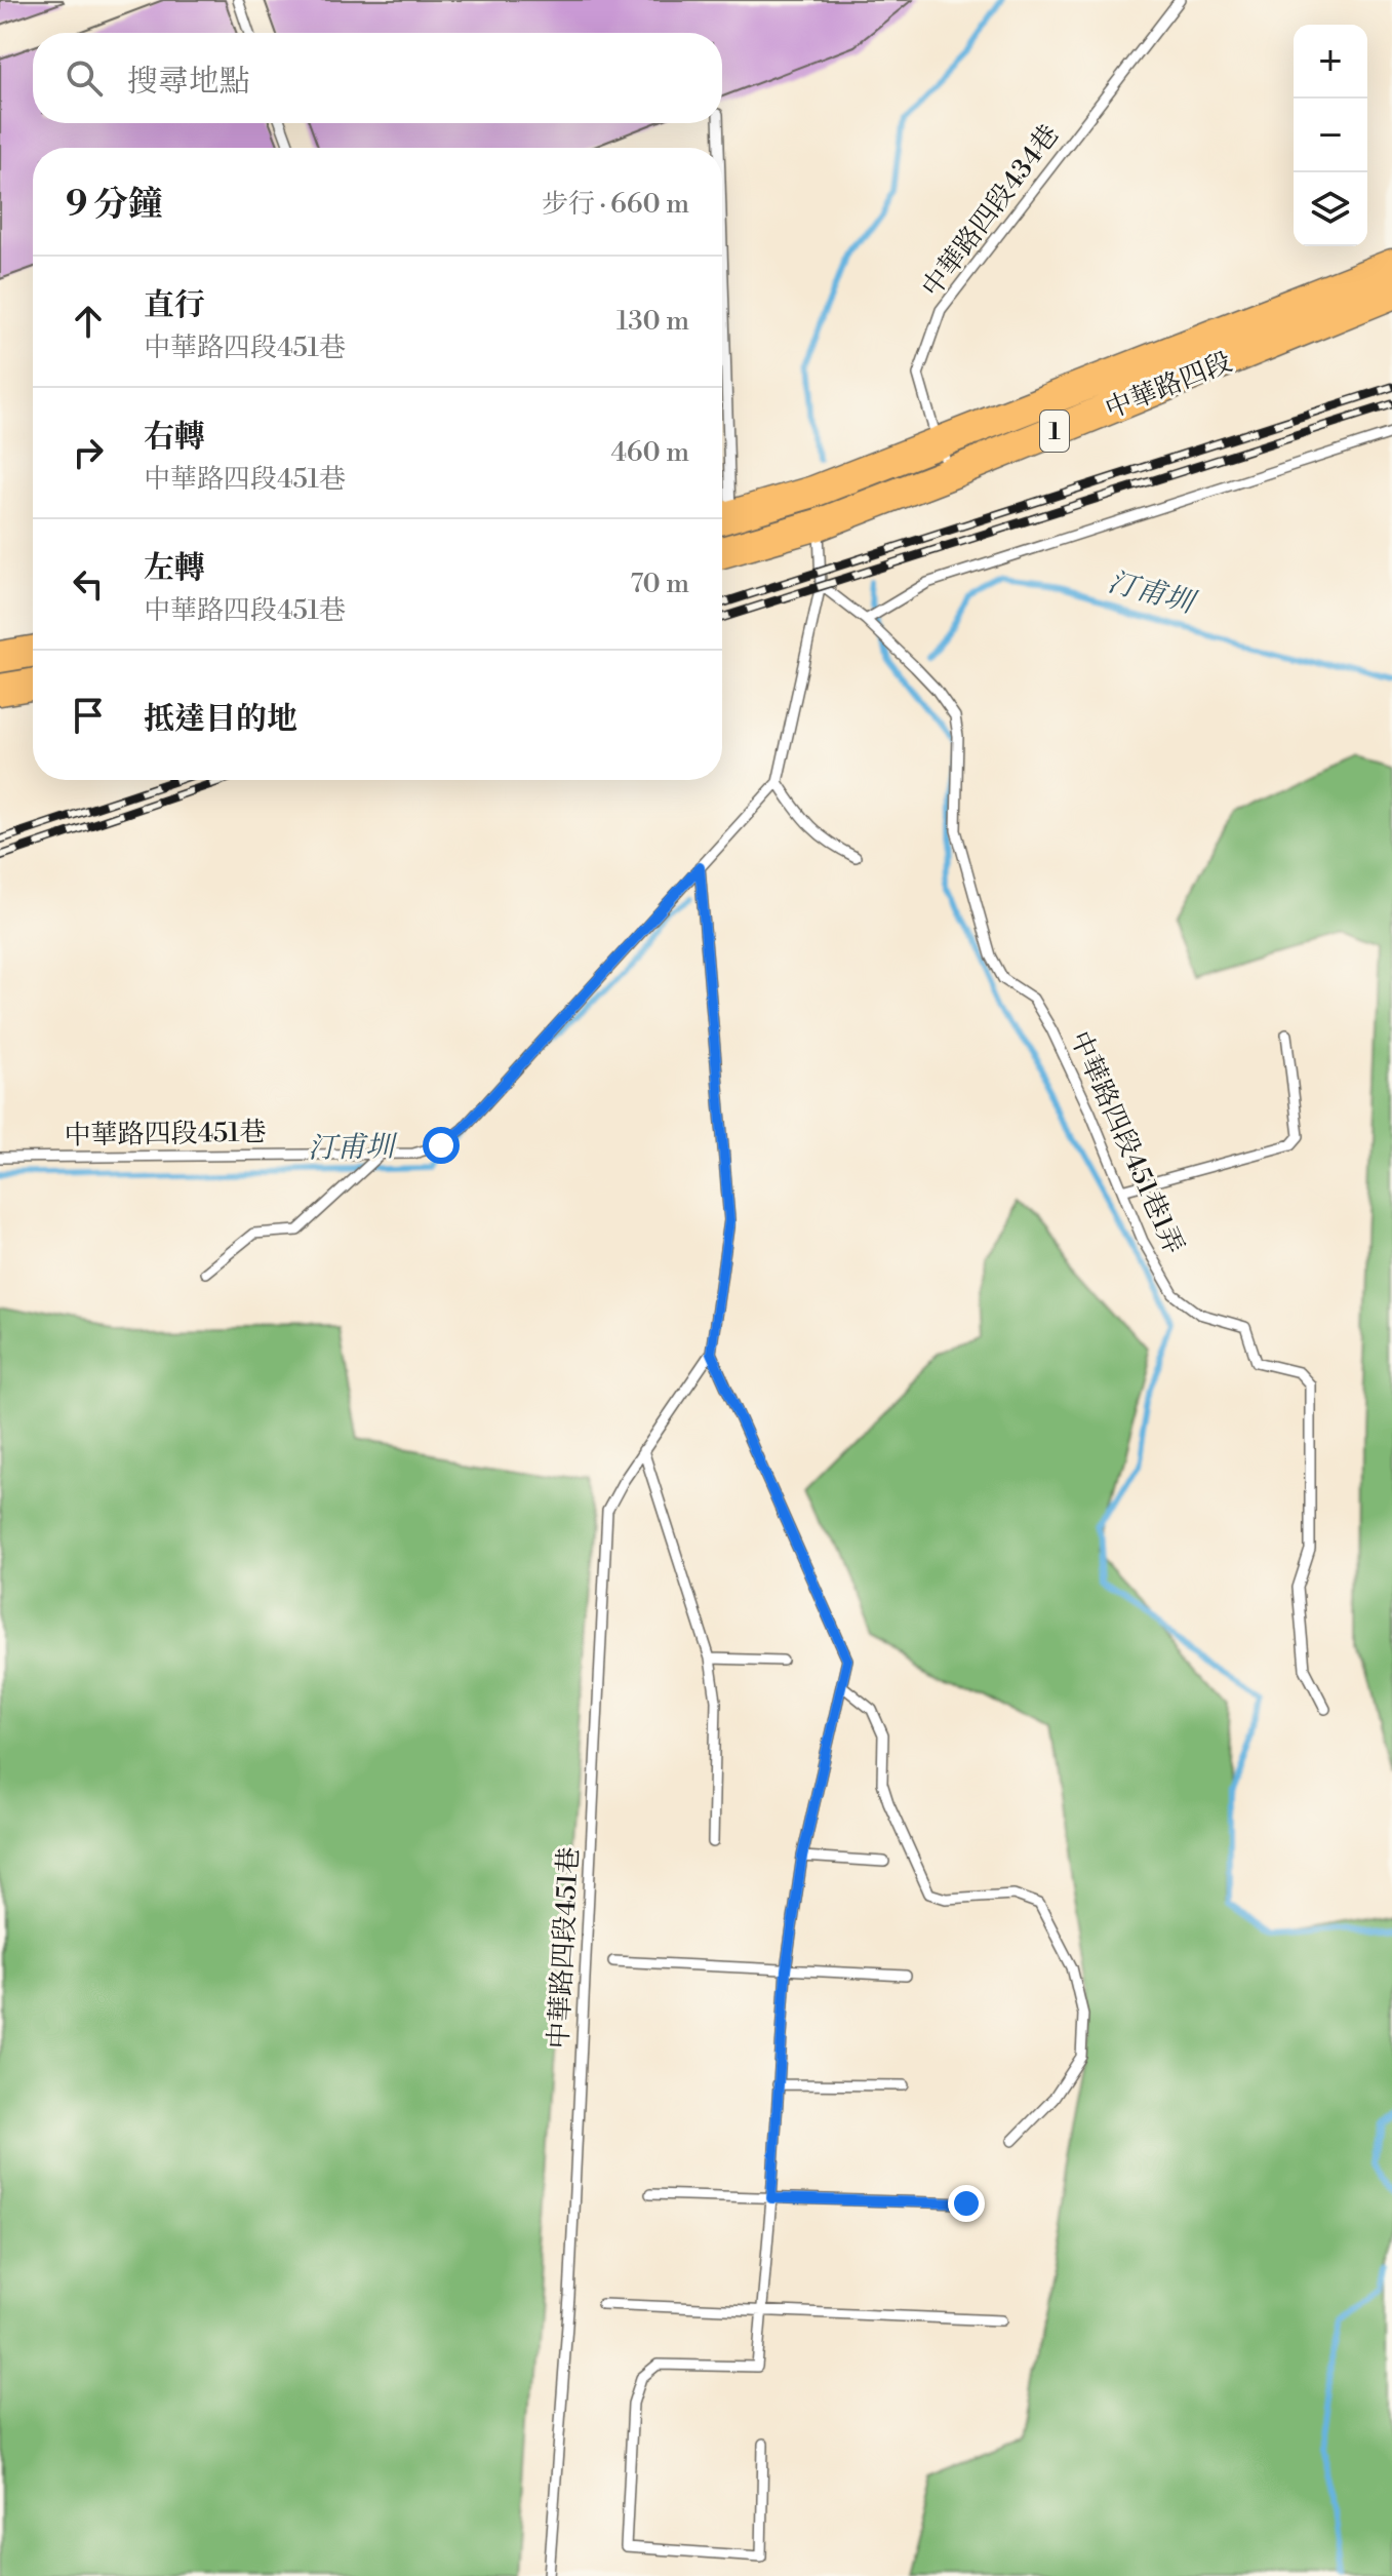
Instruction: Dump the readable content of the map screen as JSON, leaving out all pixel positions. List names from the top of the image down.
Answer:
{
  "streets": {
    "main road": ["中華路四段", "1"],
    "lane": ["中華路四段434巷", "中華路四段451巷", "中華路四段451巷1弄"]
  },
  "crossings": [
    ["中華路四段434巷", "中華路四段"]
  ],
  "water": ["汀甫圳"],
  "page": {
    "map_buttons": ["+", "−"],
    "search": "搜尋地點",
    "heading": ["9 分鐘", "步行 · 660 m"],
    "list": [
      ["直行", "中華路四段451巷", "130 m"],
      ["右轉", "中華路四段451巷", "460 m"],
      ["左轉", "中華路四段451巷", "70 m"],
      "抵達目的地"
    ]
  }
}
